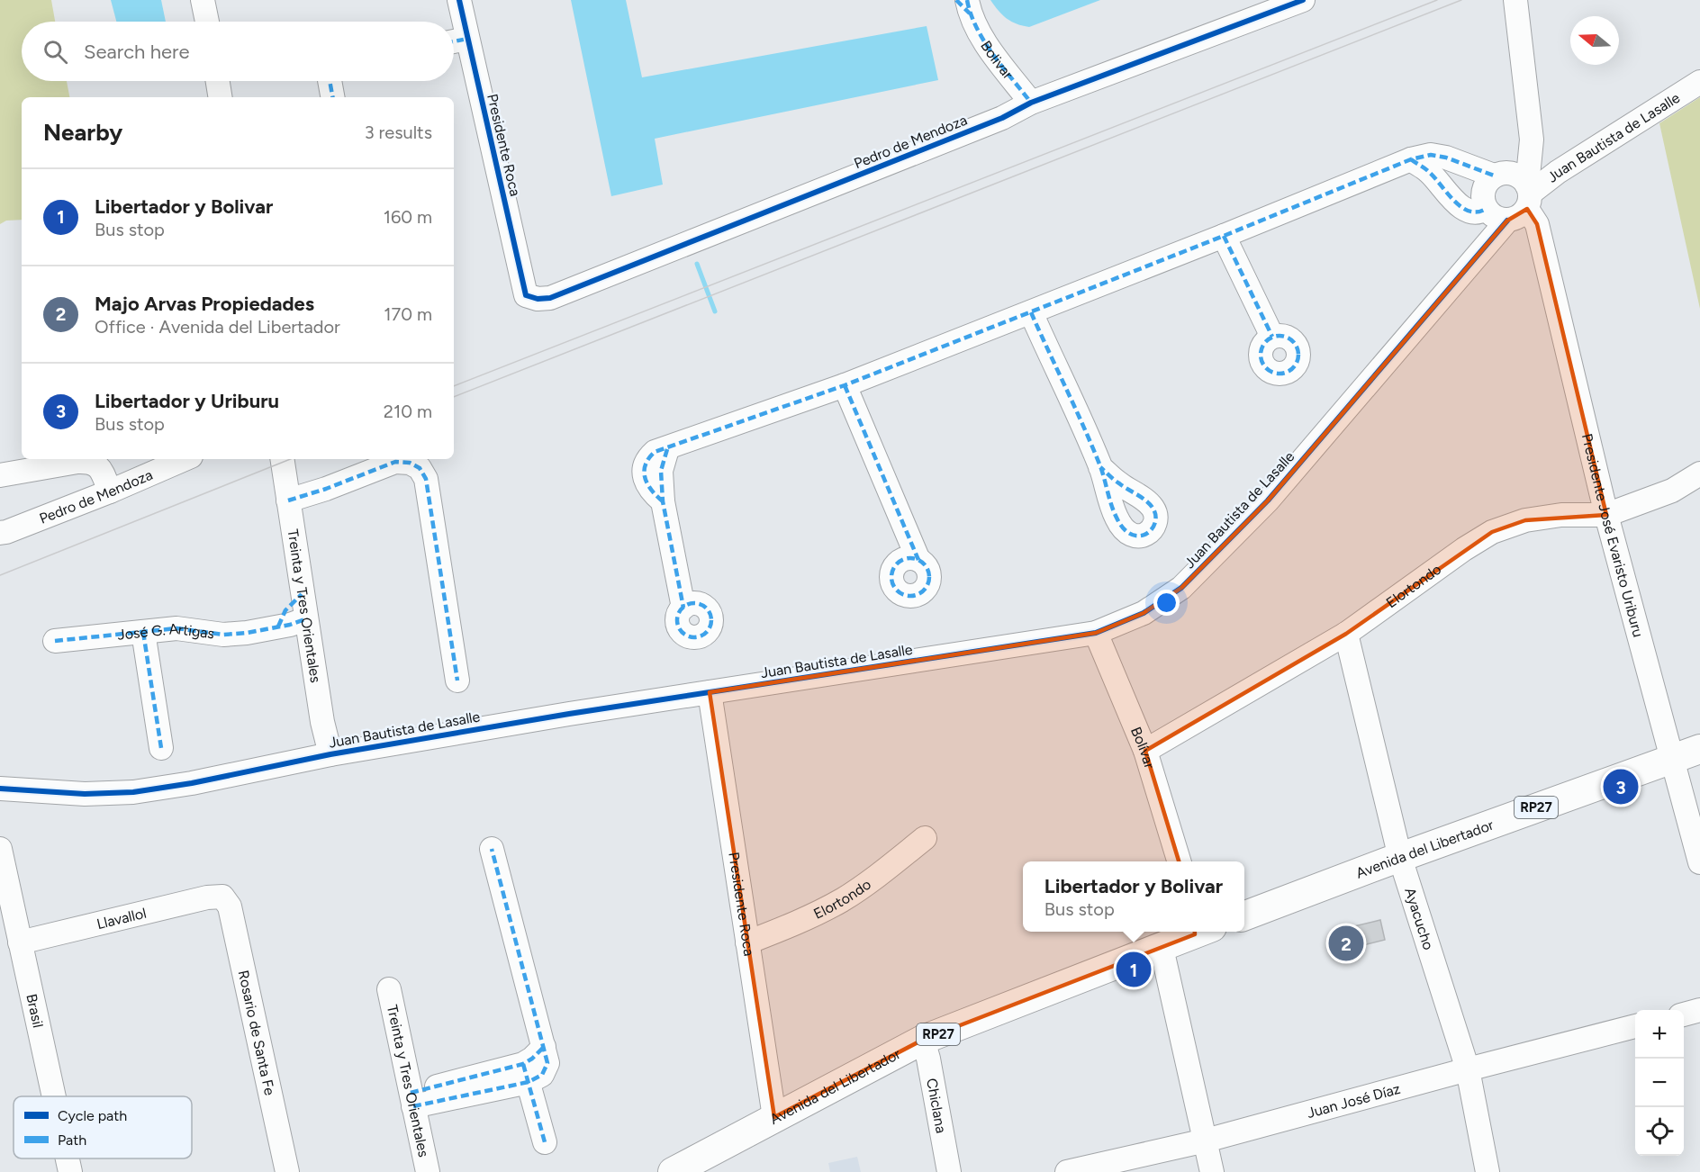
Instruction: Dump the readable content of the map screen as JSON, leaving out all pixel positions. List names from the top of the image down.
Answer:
{
  "streets": {
    "main road": ["RP27", "Avenida del Libertador"],
    "street": [
      "Bolivar",
      "Juan Bautista de Lasalle",
      "Pedro de Mendoza",
      "Presidente Roca",
      "Presidente José Evaristo Uriburu",
      "Elortondo",
      "Treinta y Tres Orientales",
      "José G. Artigas",
      "Bolívar",
      "Llavallol",
      "Ayacucho",
      "Brasil",
      "Rosario de Santa Fe",
      "Juan José Díaz",
      "Chiclana"
    ]
  },
  "crossings": [
    ["Bolivar", "Pedro de Mendoza"],
    ["Juan Bautista de Lasalle", "Presidente Roca"],
    ["Juan Bautista de Lasalle", "Presidente José Evaristo Uriburu"],
    ["Juan Bautista de Lasalle", "Treinta y Tres Orientales"],
    ["Juan Bautista de Lasalle", "Bolívar"],
    ["Pedro de Mendoza", "Presidente Roca"],
    ["Presidente Roca", "Elortondo"],
    ["Presidente Roca", "Avenida del Libertador"],
    ["Presidente José Evaristo Uriburu", "Elortondo"],
    ["Presidente José Evaristo Uriburu", "Avenida del Libertador"],
    ["Elortondo", "Bolívar"],
    ["Elortondo", "Ayacucho"],
    ["Treinta y Tres Orientales", "José G. Artigas"],
    ["Avenida del Libertador", "Ayacucho"],
    ["Avenida del Libertador", "Chiclana"],
    ["Llavallol", "Brasil"],
    ["Llavallol", "Rosario de Santa Fe"],
    ["Ayacucho", "Juan José Díaz"]
  ],
  "legend": ["Cycle path", "Path"],
  "north": "left",
  "page": {
    "search": "Search here",
    "heading": ["Nearby", "3 results"],
    "list": [
      {
        "mark": "1",
        "name": "Libertador y Bolivar",
        "note": "Bus stop",
        "value": "160 m"
      },
      {
        "mark": "2",
        "name": "Majo Arvas Propiedades",
        "note": "Office · Avenida del Libertador",
        "value": "170 m"
      },
      {
        "mark": "3",
        "name": "Libertador y Uriburu",
        "note": "Bus stop",
        "value": "210 m"
      }
    ],
    "pins": ["3", "2", "1"],
    "popup": ["Libertador y Bolivar", "Bus stop"],
    "map_buttons": ["+", "−"]
  }
}
